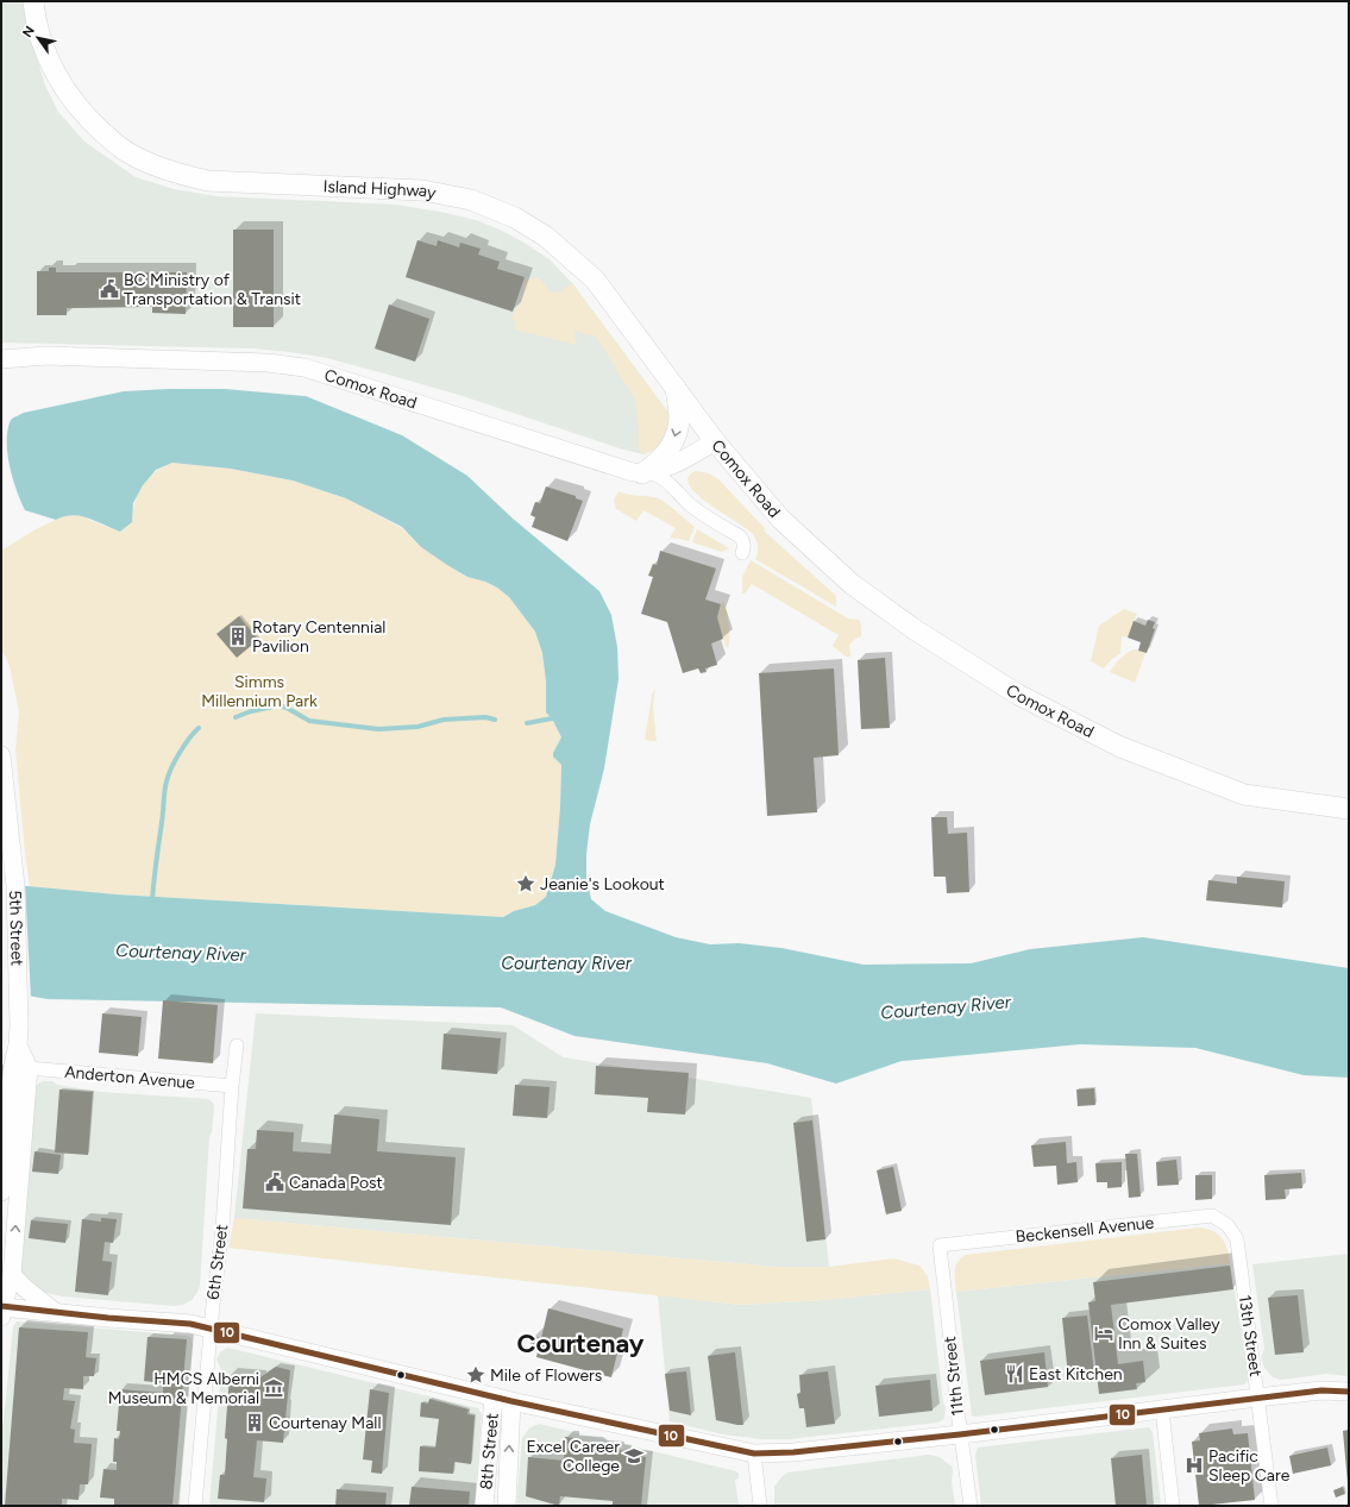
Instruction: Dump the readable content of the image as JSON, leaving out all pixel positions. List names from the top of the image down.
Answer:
{
  "streets": {
    "main road": [
      "Island Highway",
      "Comox Road",
      "5th Street",
      "8th Street"
    ],
    "street": [
      "Anderton Avenue",
      "Beckensell Avenue",
      "6th Street",
      "13th Street",
      "11th Street"
    ]
  },
  "crossings": [
    ["Island Highway", "Comox Road"],
    ["5th Street", "Anderton Avenue"],
    ["Anderton Avenue", "6th Street"],
    ["Beckensell Avenue", "13th Street"],
    ["Beckensell Avenue", "11th Street"]
  ],
  "districts": ["Courtenay"],
  "water": ["Courtenay River"],
  "parks": ["Simms Millennium Park"],
  "places": {
    "public building": ["BC Ministry of Transportation & Transit", "Canada Post"],
    "building": ["Rotary Centennial Pavilion", "Courtenay Mall"],
    "place": ["Jeanie's Lookout", "Mile of Flowers"],
    "hotel": ["Comox Valley Inn & Suites"],
    "restaurant": ["East Kitchen"],
    "museum": ["HMCS Alberni Museum & Memorial"],
    "school or university": ["Excel Career College"],
    "hospital": ["Pacific Sleep Care"]
  },
  "lines": ["transit line 10"],
  "north": "top left"
}
